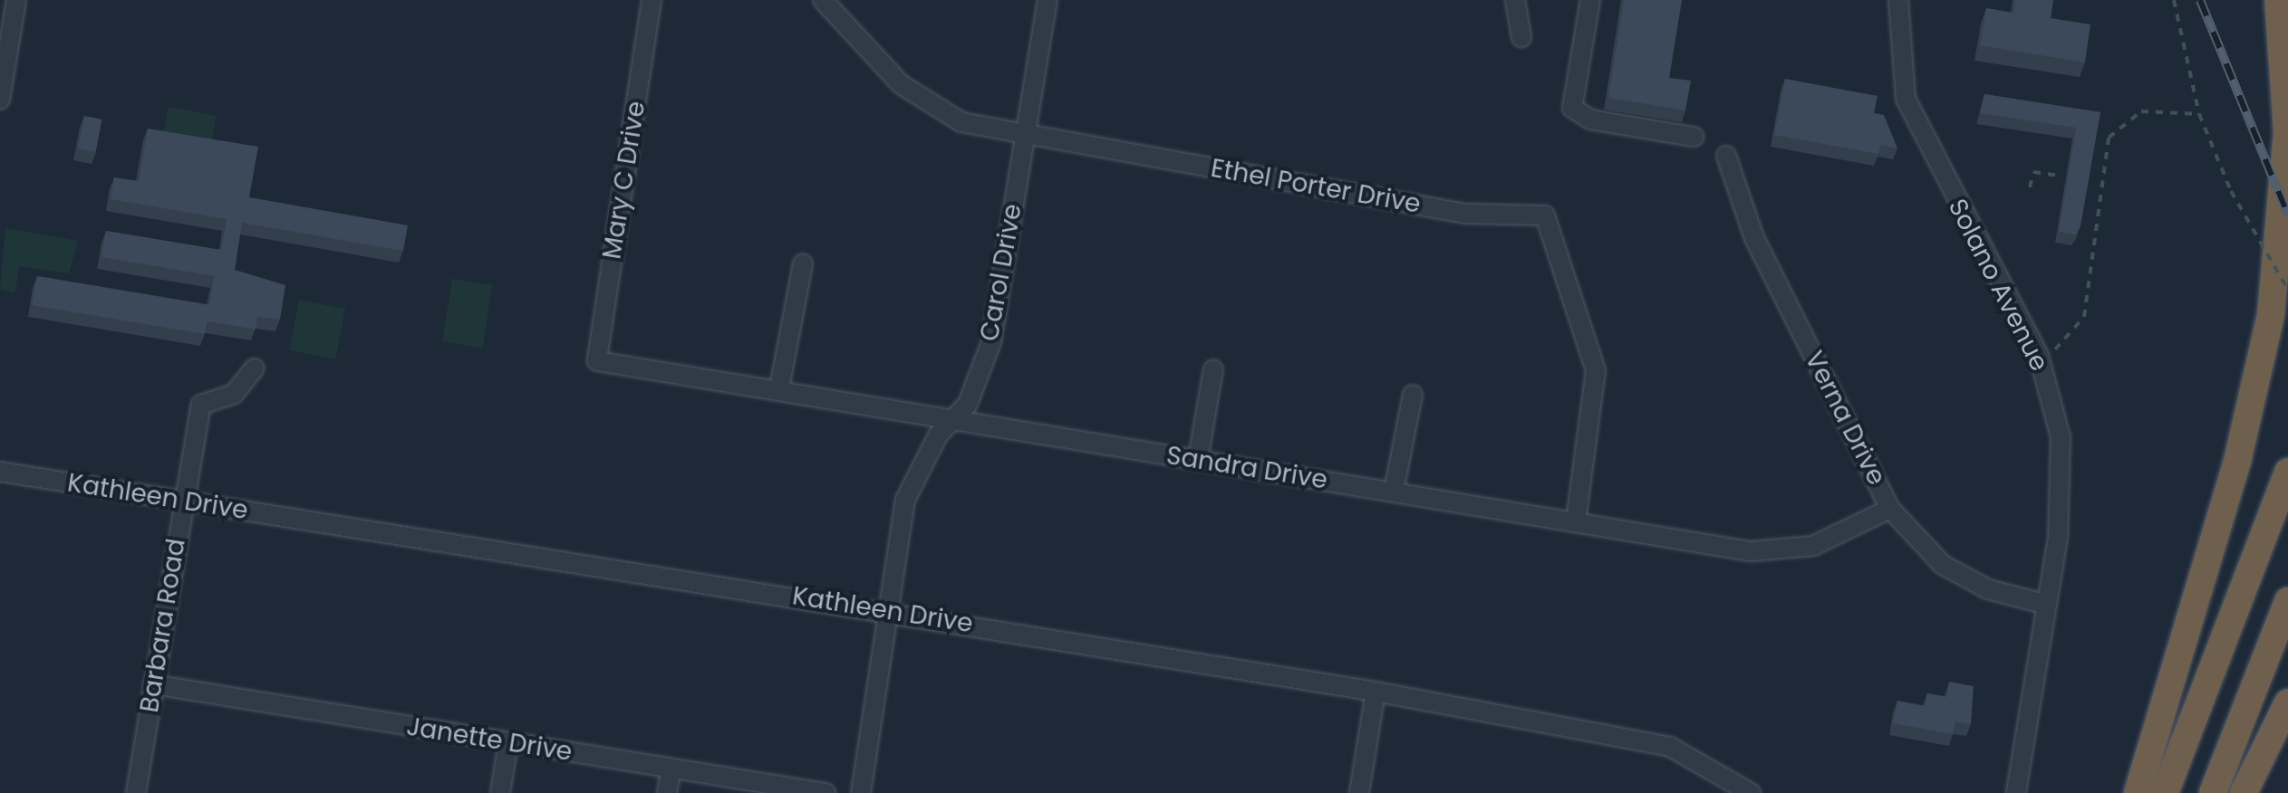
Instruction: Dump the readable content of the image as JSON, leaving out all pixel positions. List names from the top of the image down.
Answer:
{
  "streets": {
    "street": [
      "Mary C Drive",
      "Ethel Porter Drive",
      "Carol Drive",
      "Solano Avenue",
      "Verna Drive",
      "Sandra Drive",
      "Kathleen Drive",
      "Barbara Road",
      "Janette Drive"
    ]
  },
  "crossings": [
    ["Mary C Drive", "Sandra Drive"],
    ["Ethel Porter Drive", "Carol Drive"],
    ["Ethel Porter Drive", "Sandra Drive"],
    ["Carol Drive", "Sandra Drive"],
    ["Carol Drive", "Kathleen Drive"],
    ["Solano Avenue", "Verna Drive"],
    ["Verna Drive", "Sandra Drive"],
    ["Kathleen Drive", "Barbara Road"],
    ["Barbara Road", "Janette Drive"]
  ]
}
